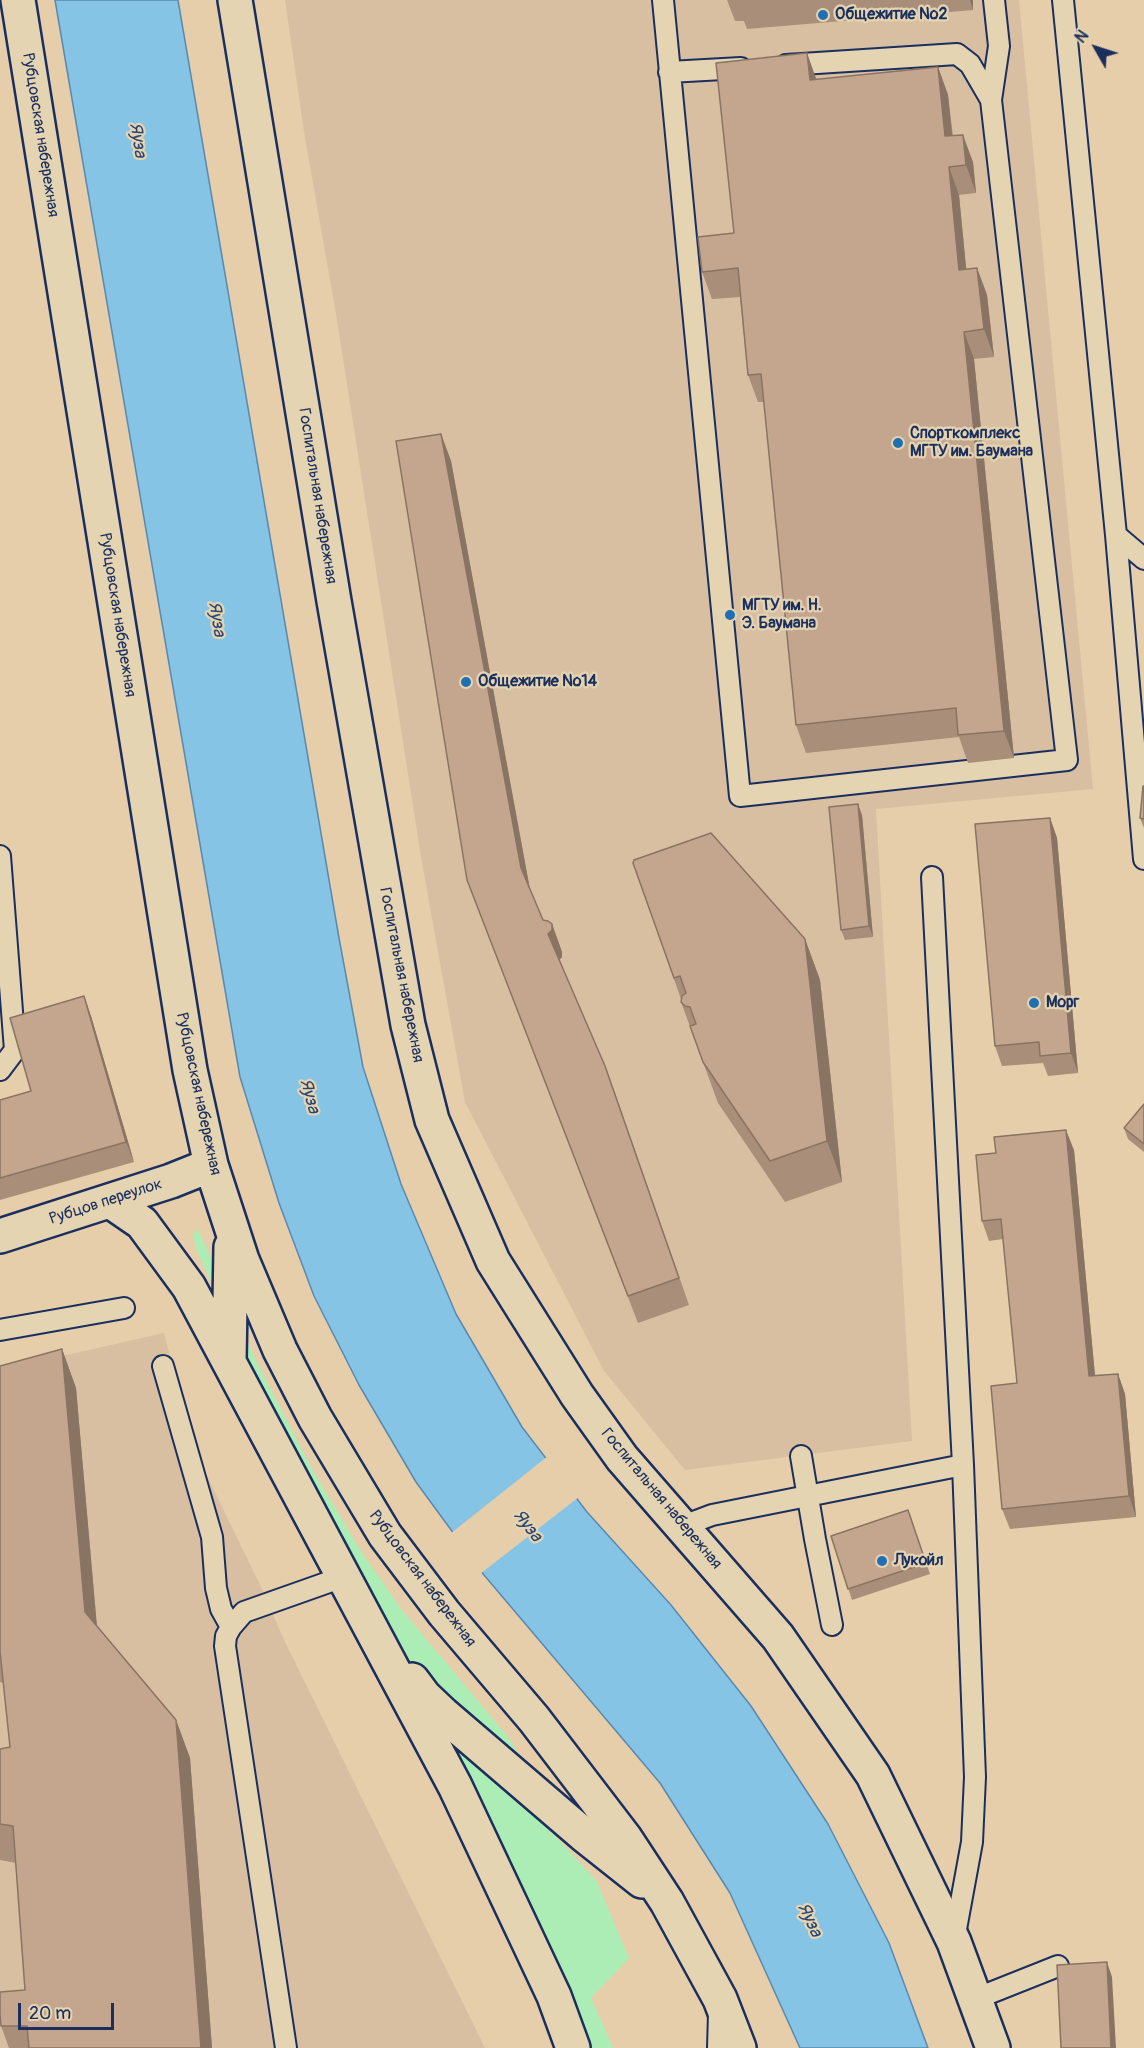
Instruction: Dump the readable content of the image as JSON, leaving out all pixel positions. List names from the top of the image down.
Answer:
{
  "streets": {
    "main road": ["Рубцовская набережная", "Госпитальная набережная", "Рубцов переулок"]
  },
  "crossings": [
    ["Рубцовская набережная", "Рубцов переулок"]
  ],
  "water": ["Яуза"],
  "places": [
    "Общежитие №2",
    "Спорткомплекс МГТУ им. Баумана",
    "МГТУ им. Н. Э. Баумана",
    "Общежитие №14",
    "Морг",
    "Лукойл"
  ],
  "scale_bar": "20 m",
  "north": "top left"
}
